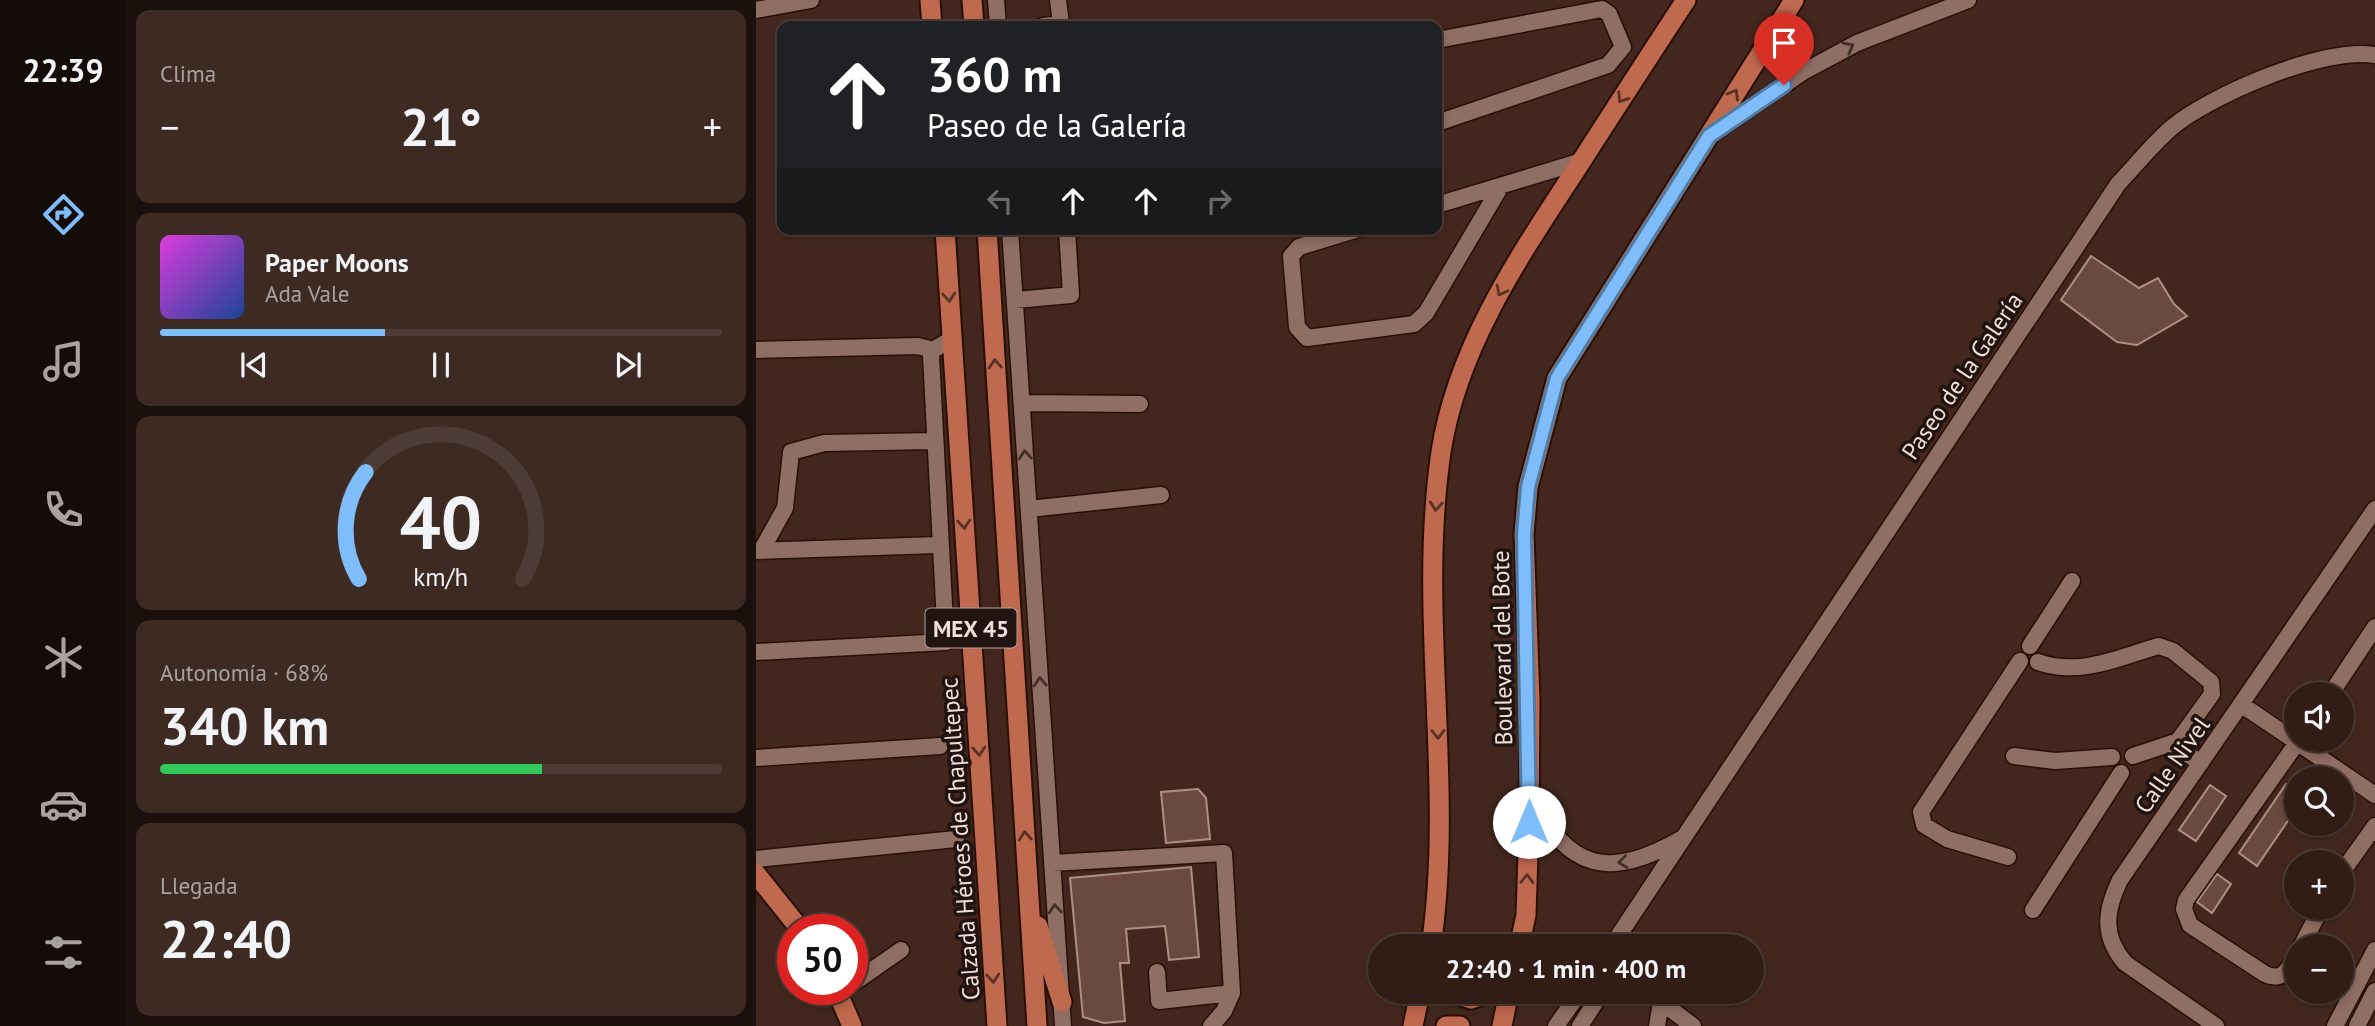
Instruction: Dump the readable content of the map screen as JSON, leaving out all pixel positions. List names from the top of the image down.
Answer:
{
  "streets": {
    "main road": ["MEX 45", "Boulevard del Bote", "Calzada Héroes de Chapultepec"],
    "street": ["Paseo de la Galería", "Calle Nivel"]
  },
  "page": {
    "tabs": "22:39",
    "tile": [
      "Clima",
      ["Autonomía · 68%", "340 km"],
      ["Llegada", "22:40"]
    ],
    "turn": ["360 m", "Paseo de la Galería"],
    "heat": ["−", "21°", "+"],
    "song": ["Paper Moons", "Ada Vale"],
    "map_buttons": ["+", "−"],
    "limit": "50",
    "trip": "22:40 · 1 min · 400 m",
    "gauge": ["40", "km/h"]
  }
}
